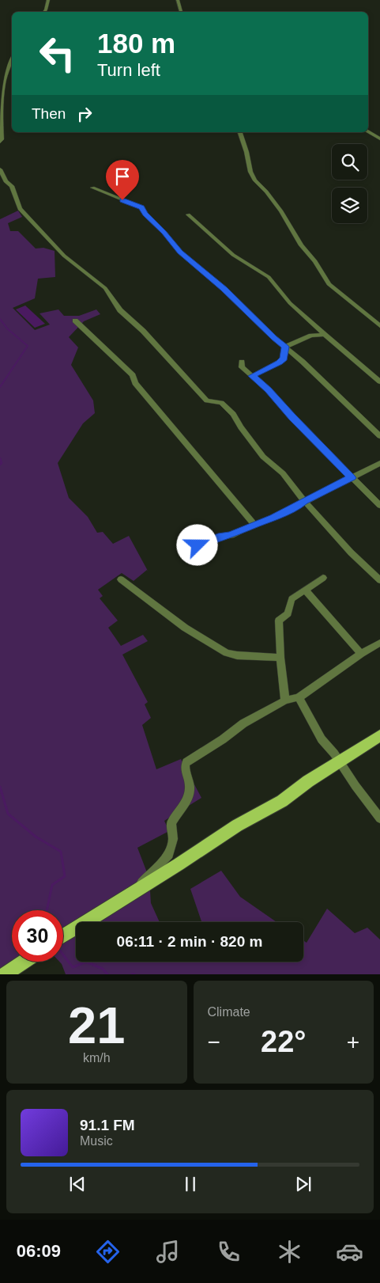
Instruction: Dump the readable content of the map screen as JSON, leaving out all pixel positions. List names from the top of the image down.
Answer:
{
  "page": {
    "turn": ["180 m", "Turn left"],
    "then": "Then",
    "limit": "30",
    "trip": "06:11 · 2 min · 820 m",
    "tile": [
      ["21", "km/h"],
      "Climate"
    ],
    "heat": ["−", "22°", "+"],
    "song": ["91.1 FM", "Music"],
    "tabs": "06:09"
  }
}
